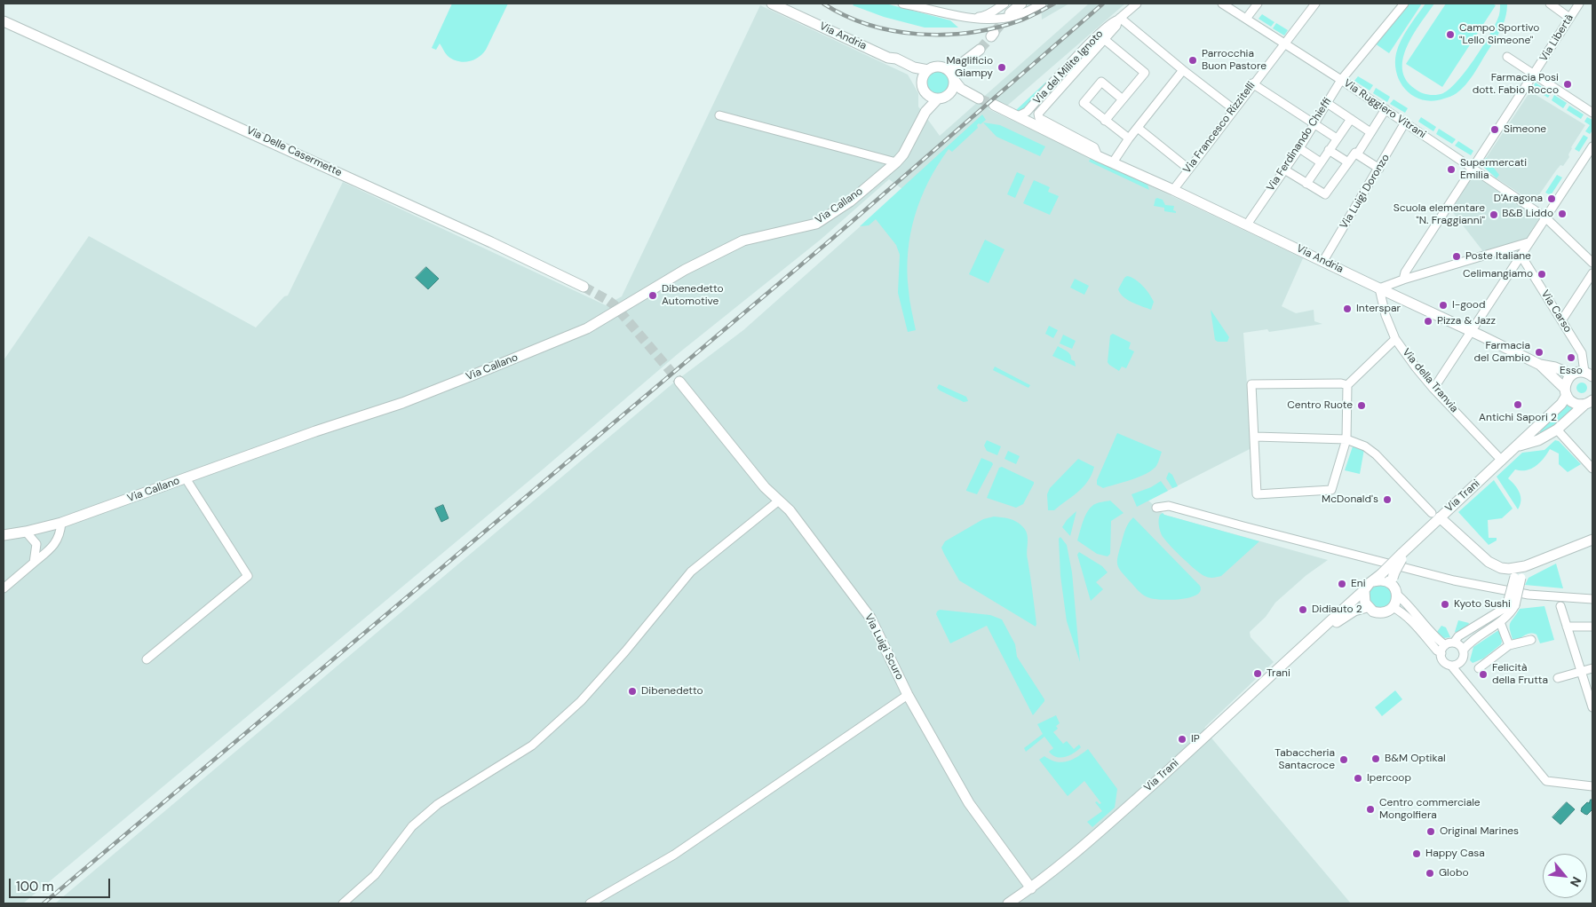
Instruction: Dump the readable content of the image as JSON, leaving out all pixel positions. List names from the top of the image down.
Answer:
{
  "streets": {
    "main road": [
      "Via Andria",
      "Via Delle Casermette",
      "Via Callano",
      "Via Trani",
      "Via Luigi Scuro"
    ],
    "street": [
      "Via Libertà",
      "Via del Milite Ignoto",
      "Via Ruggiero Vitrani",
      "Via Francesco Rizzitelli",
      "Via Ferdinando Chieffi",
      "Via Luigi Doronzo",
      "Via Carso",
      "Via della Tranvia"
    ]
  },
  "crossings": [
    ["Via Andria", "Via del Milite Ignoto"],
    ["Via Andria", "Via Francesco Rizzitelli"],
    ["Via Andria", "Via Ferdinando Chieffi"],
    ["Via Andria", "Via Luigi Doronzo"],
    ["Via Andria", "Via Callano"],
    ["Via Andria", "Via della Tranvia"],
    ["Via Andria", "Via Trani"],
    ["Via Libertà", "Via Ruggiero Vitrani"],
    ["Via Ruggiero Vitrani", "Via Francesco Rizzitelli"],
    ["Via Ruggiero Vitrani", "Via Ferdinando Chieffi"],
    ["Via Ruggiero Vitrani", "Via Luigi Doronzo"],
    ["Via della Tranvia", "Via Trani"],
    ["Via Trani", "Via Luigi Scuro"]
  ],
  "places": [
    "Campo Sportivo \"Lello Simeone\"",
    "Parrocchia Buon Pastore",
    "Maglificio Giampy",
    "Farmacia Posi dott. Fabio Rocco",
    "Simeone",
    "Supermercati Emilia",
    "D'Aragona",
    "B&B Liddo",
    "Scuola elementare \"N. Fraggianni\"",
    "Poste Italiane",
    "Celimangiamo",
    "Dibenedetto Automotive",
    "I-good",
    "Interspar",
    "Pizza & Jazz",
    "Farmacia del Cambio",
    "Esso",
    "Antichi Sapori 2",
    "Centro Ruote",
    "McDonald's",
    "Eni",
    "Kyoto Sushi",
    "Didiauto 2",
    "Trani",
    "Felicità della Frutta",
    "Dibenedetto",
    "IP",
    "B&M Optikal",
    "Tabaccheria Santacroce",
    "Ipercoop",
    "Centro commerciale Mongolfiera",
    "Original Marines",
    "Happy Casa",
    "Globo"
  ],
  "scale_bar": "100 m",
  "north": "bottom right"
}
